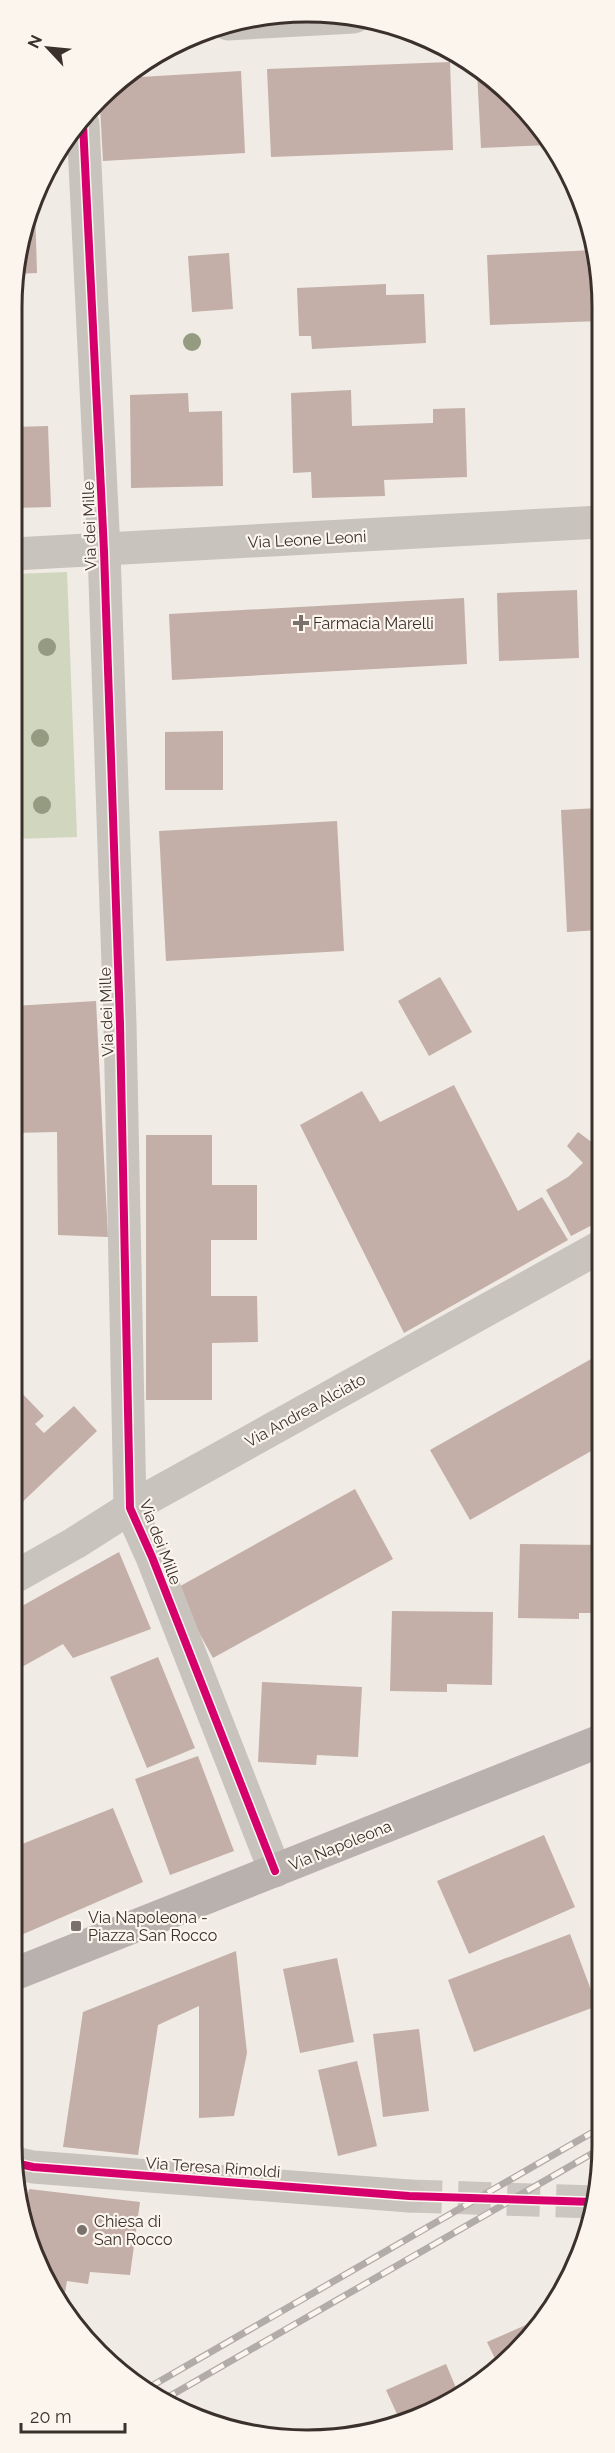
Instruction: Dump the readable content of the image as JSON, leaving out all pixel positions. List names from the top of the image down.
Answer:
{
  "streets": {
    "main road": ["Via Napoleona"],
    "street": [
      "Via dei Mille",
      "Via Leone Leoni",
      "Via Andrea Alciato",
      "Via Teresa Rimoldi"
    ]
  },
  "crossings": [
    ["Via dei Mille", "Via Leone Leoni"],
    ["Via dei Mille", "Via Andrea Alciato"],
    ["Via dei Mille", "Via Napoleona"]
  ],
  "places": {
    "health": ["Farmacia Marelli"],
    "transit": ["Via Napoleona - Piazza San Rocco"],
    "other": ["Chiesa di San Rocco"]
  },
  "scale_bar": "20 m",
  "north": "top left"
}
